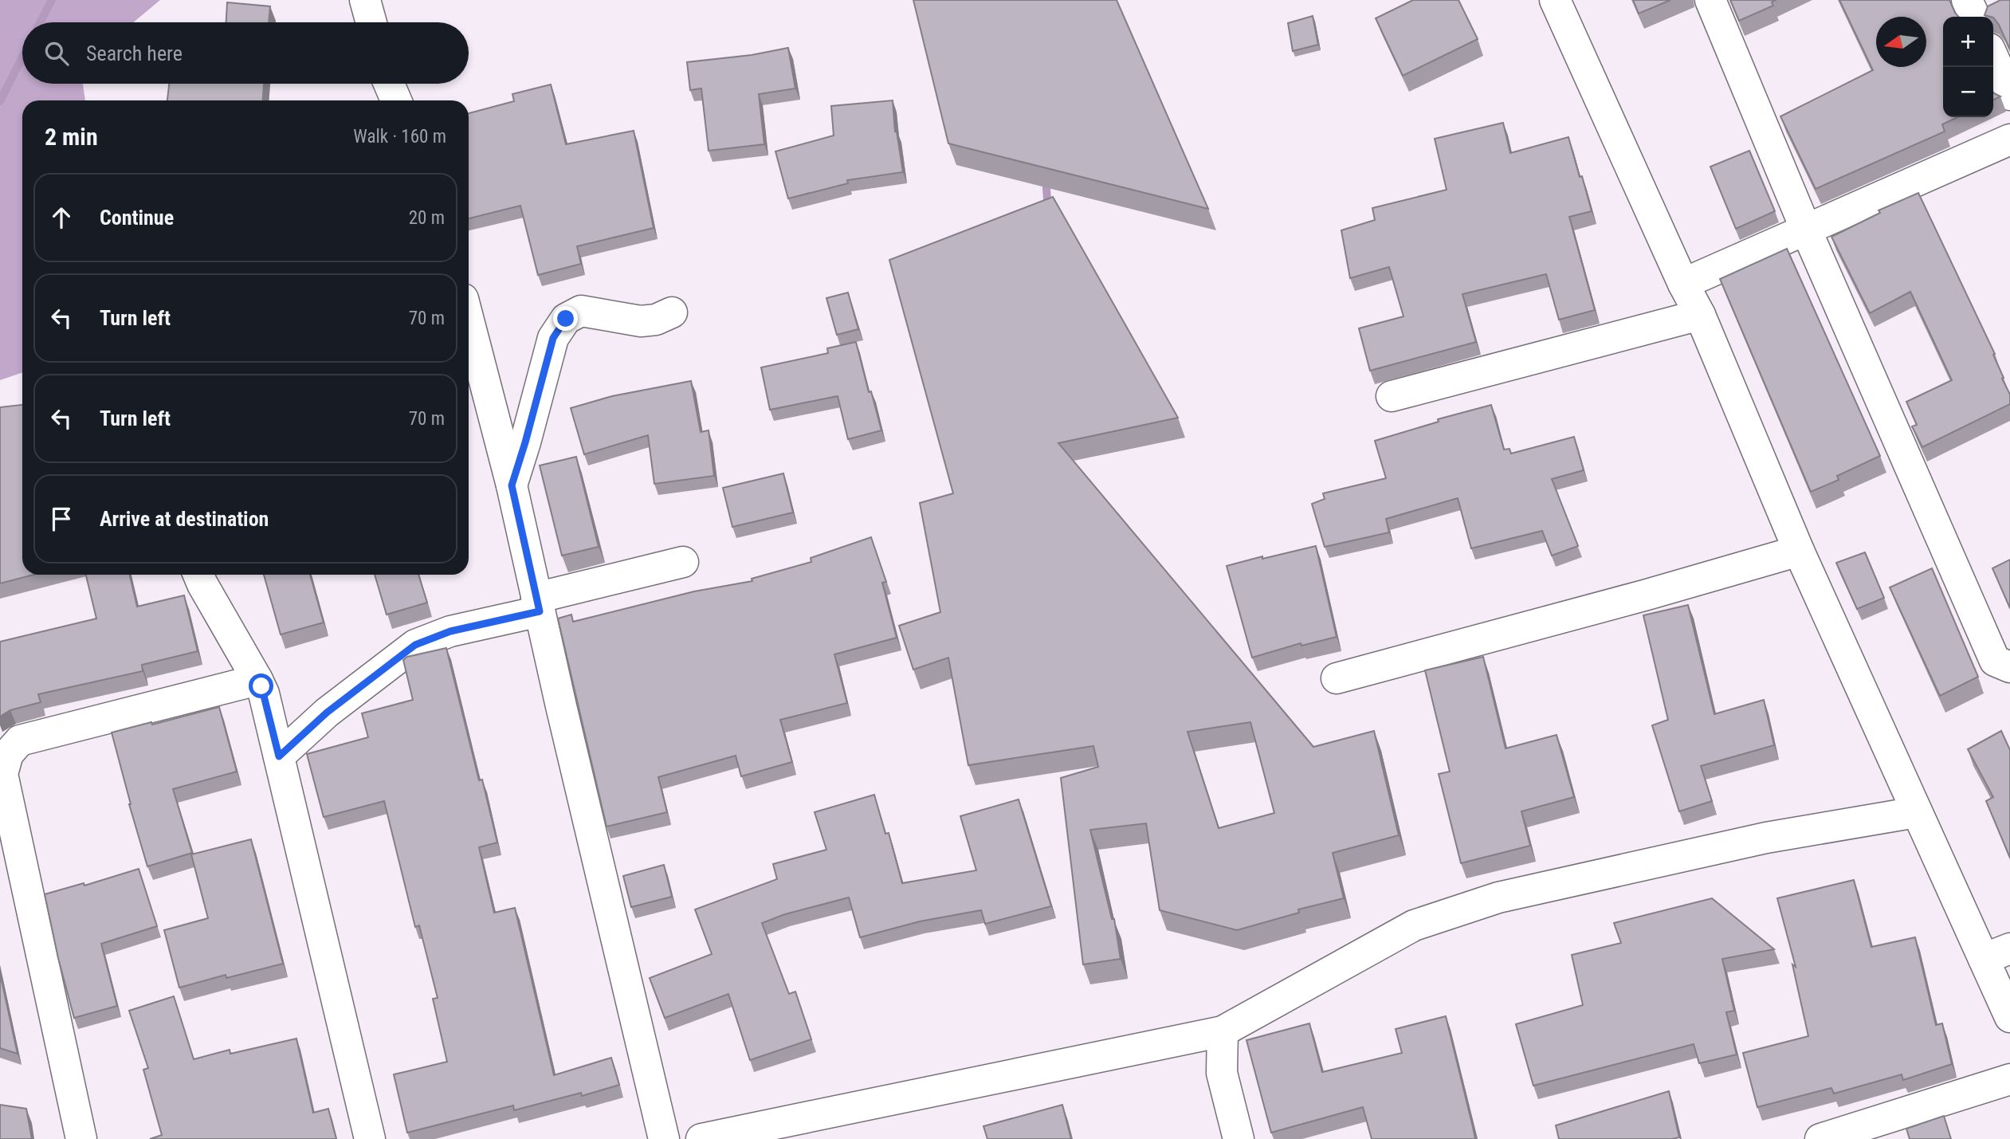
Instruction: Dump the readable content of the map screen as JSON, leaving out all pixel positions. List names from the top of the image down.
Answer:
{
  "north": "left",
  "page": {
    "map_buttons": ["+", "−"],
    "search": "Search here",
    "heading": ["2 min", "Walk · 160 m"],
    "list": [
      ["Continue", "20 m"],
      ["Turn left", "70 m"],
      ["Turn left", "70 m"],
      "Arrive at destination"
    ]
  }
}
